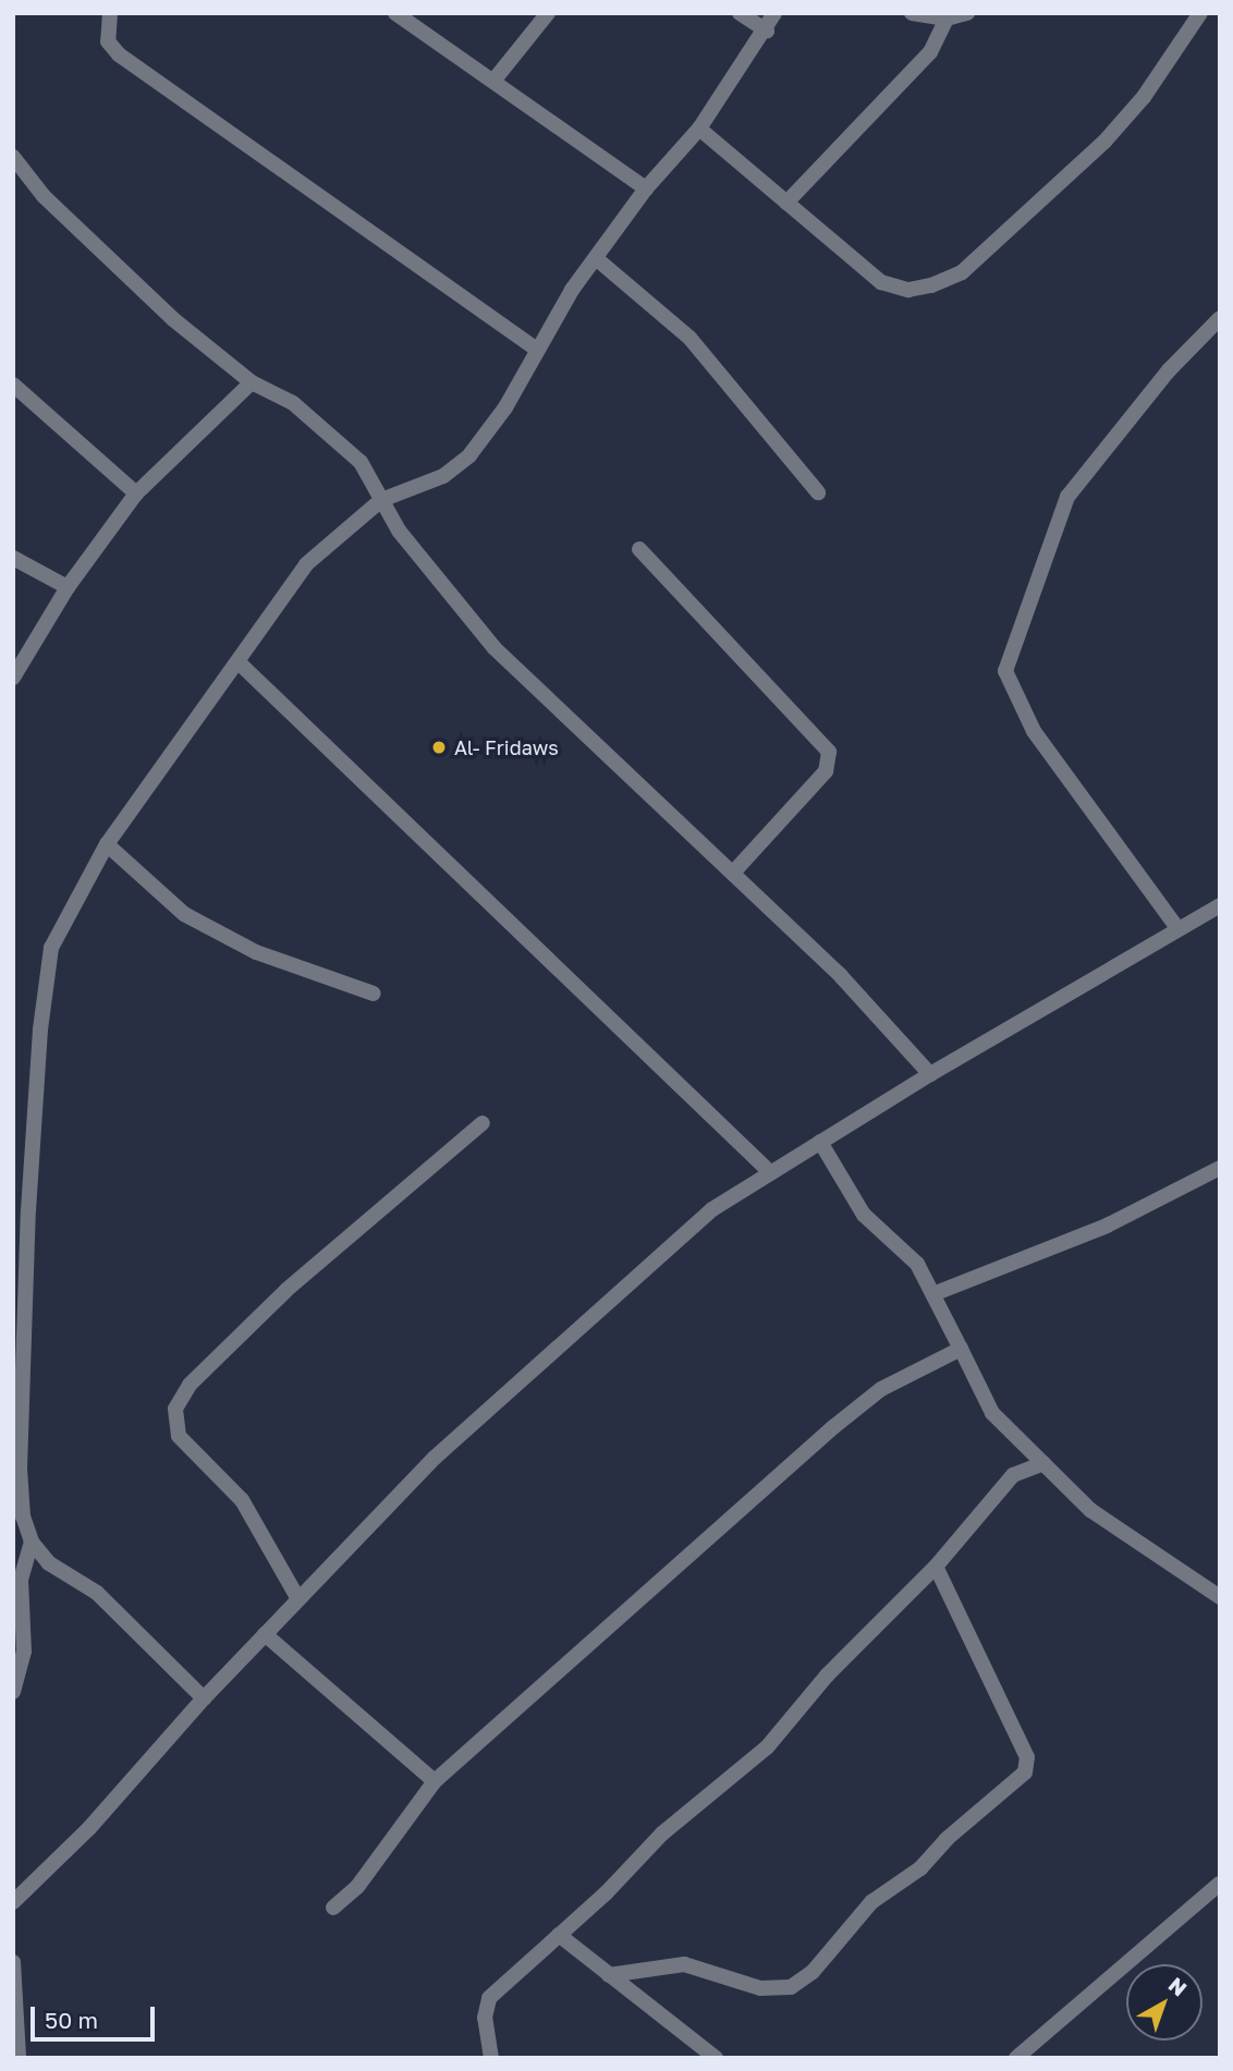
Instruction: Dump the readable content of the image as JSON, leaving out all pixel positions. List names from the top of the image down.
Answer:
{
  "places": ["Al- Fridaws"],
  "scale_bar": "50 m",
  "north": "top right"
}
